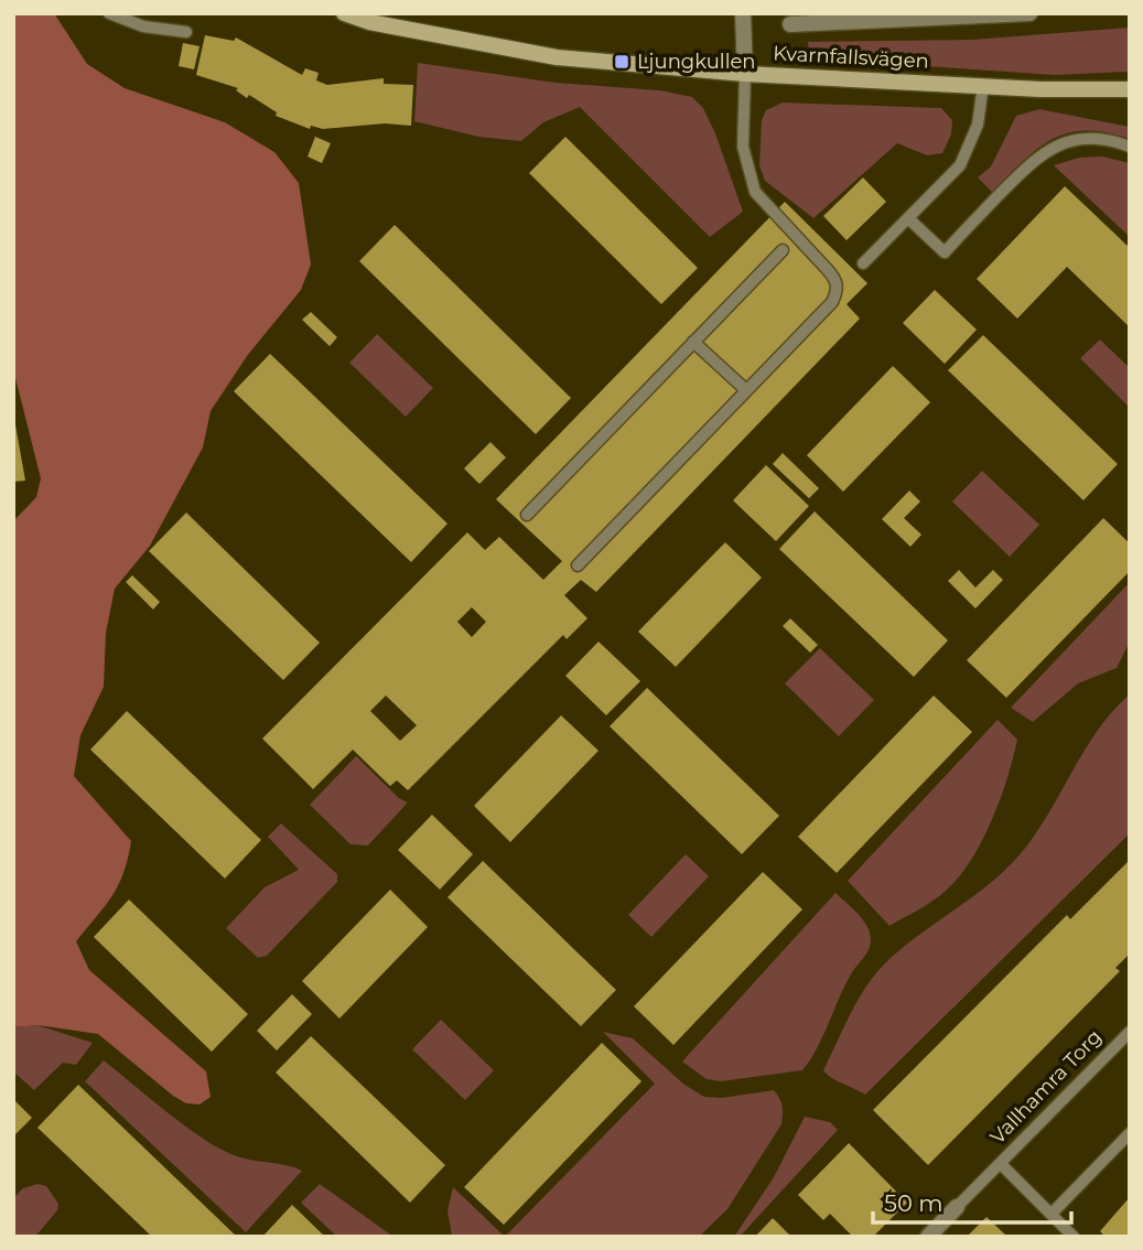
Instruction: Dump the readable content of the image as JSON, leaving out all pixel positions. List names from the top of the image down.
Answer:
{
  "streets": {
    "street": ["Kvarnfallsvägen"],
    "lane": ["Vallhamra Torg"]
  },
  "places": {
    "transit": ["Ljungkullen"]
  },
  "scale_bar": "50 m"
}
